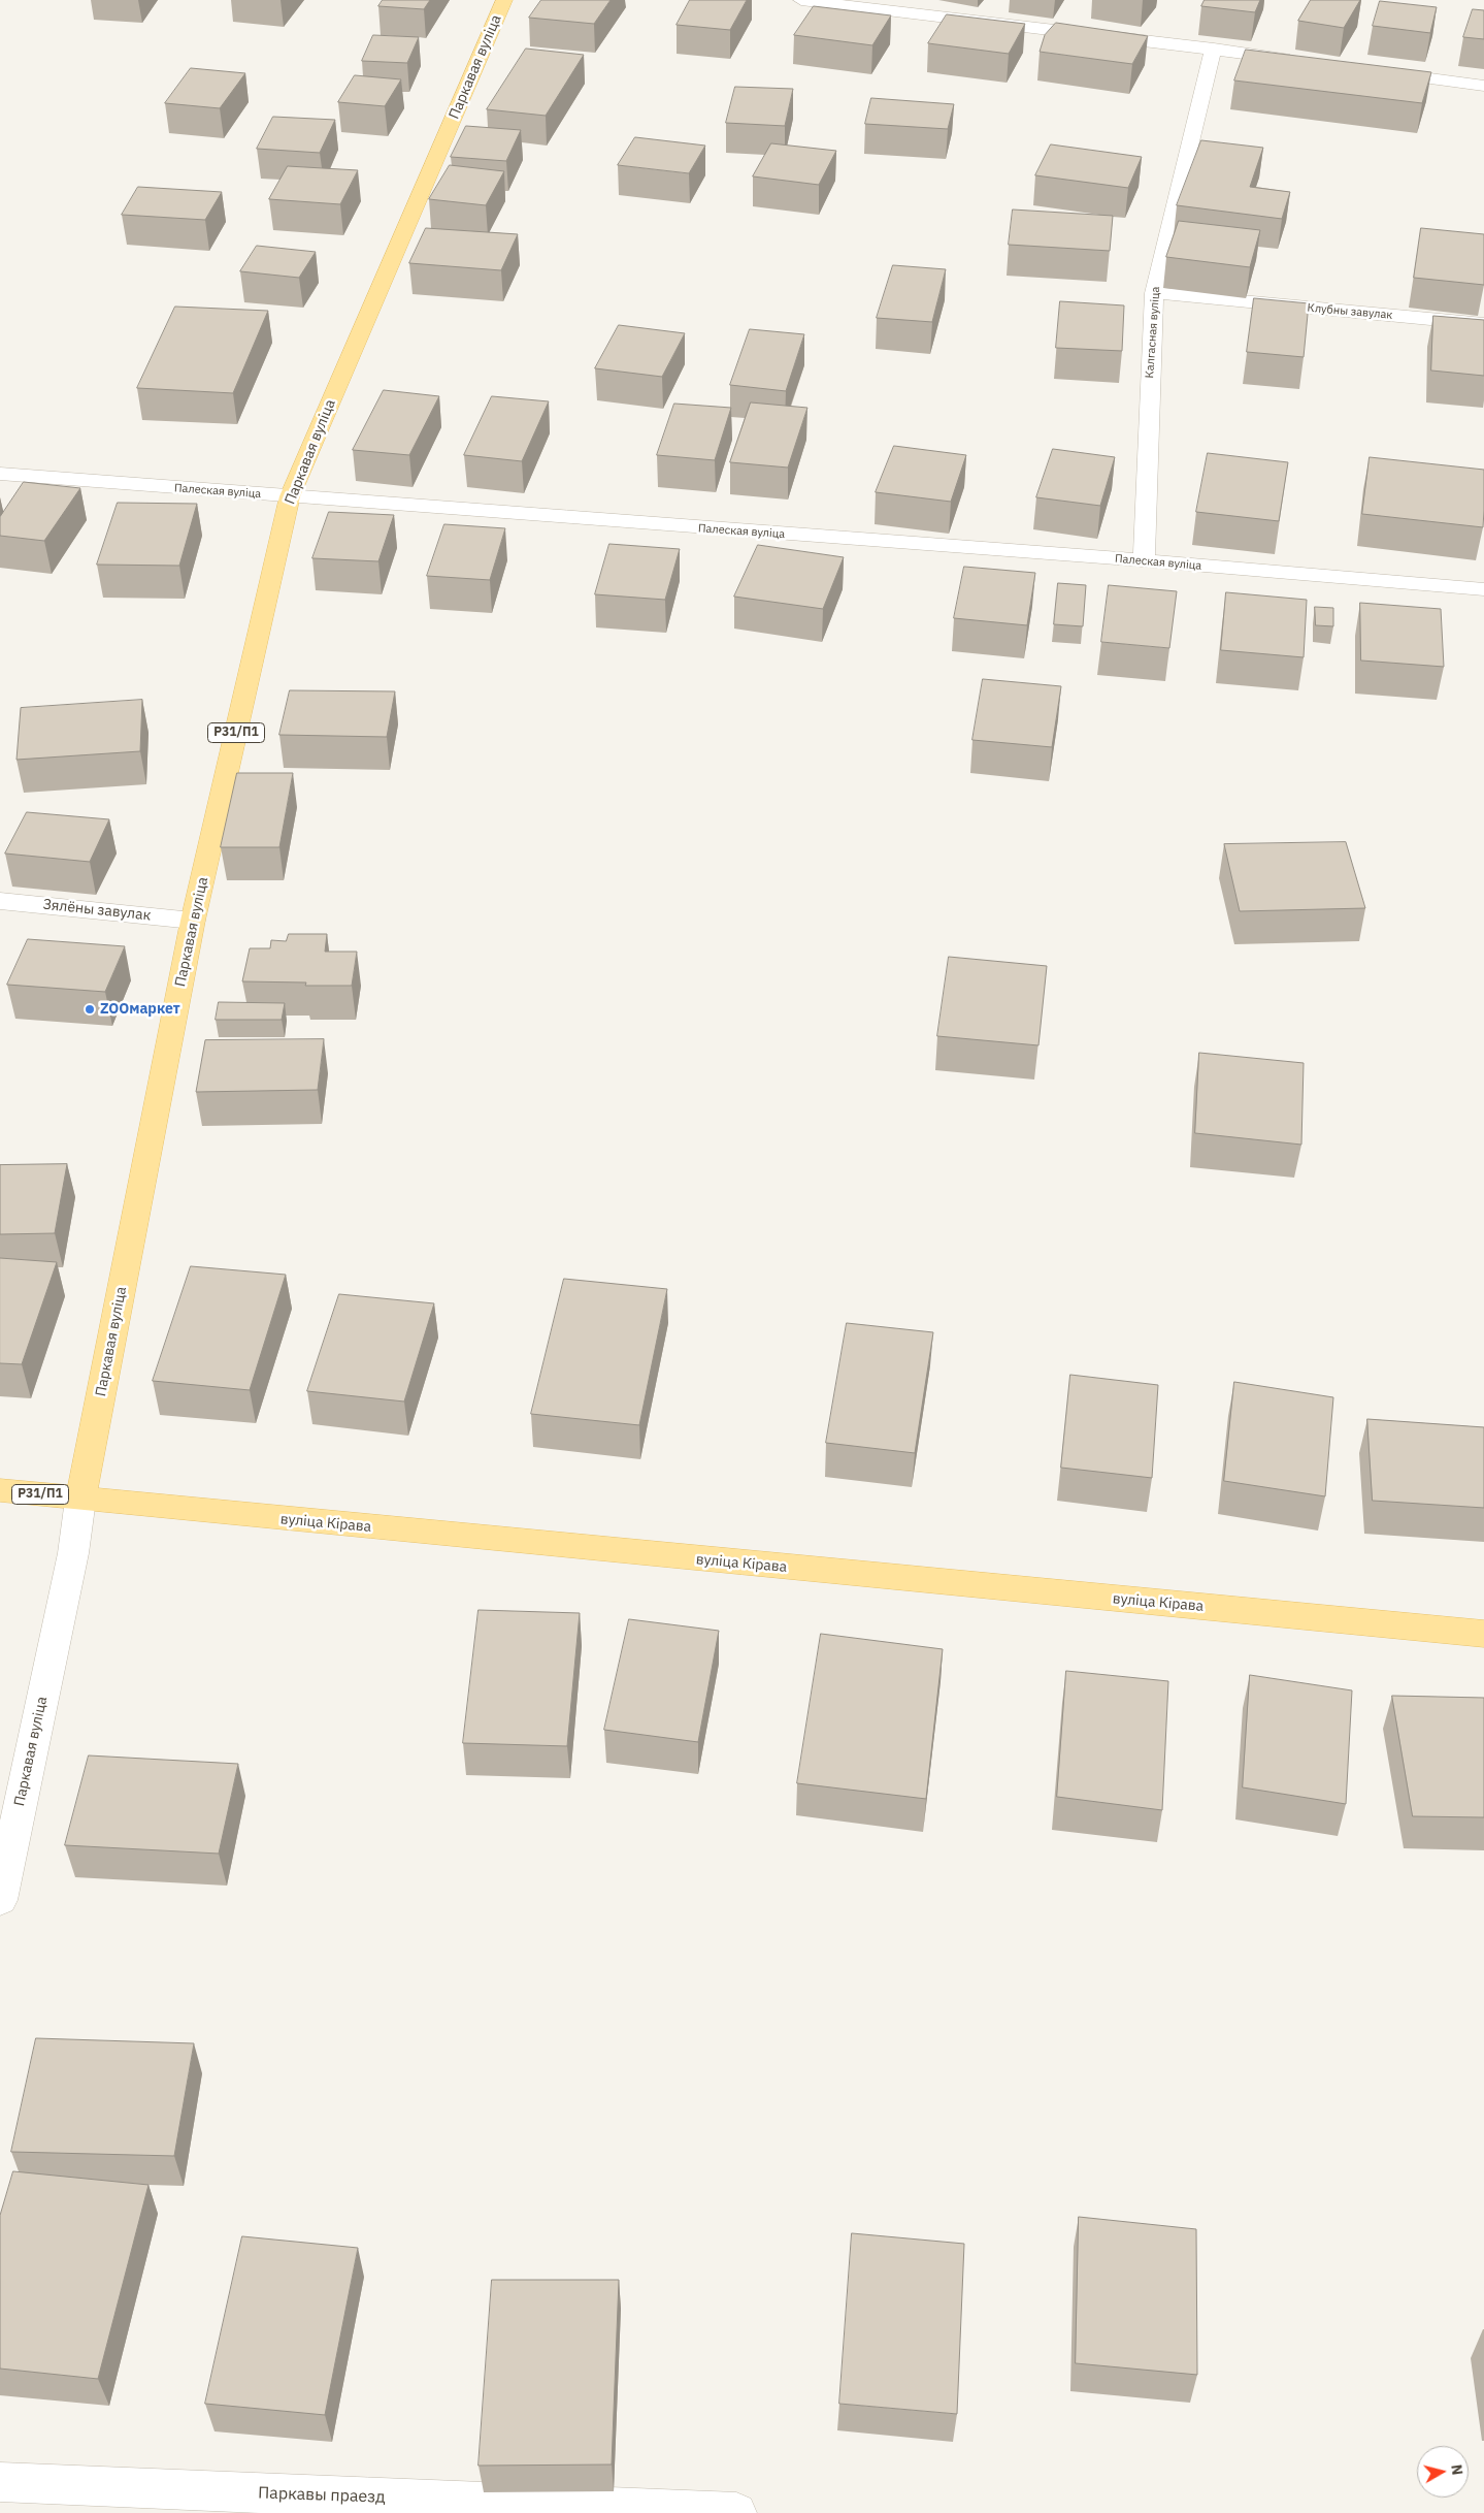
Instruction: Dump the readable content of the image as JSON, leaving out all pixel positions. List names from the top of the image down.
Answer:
{
  "streets": {
    "main road": ["Паркавая вуліца", "Р31/П1", "вуліца Кірава"],
    "street": [
      "Клубны завулак",
      "Калгасная вуліца",
      "Палеская вуліца",
      "Зялёны завулак",
      "Паркавы праезд"
    ]
  },
  "crossings": [
    ["Паркавая вуліца", "Палеская вуліца"],
    ["Паркавая вуліца", "Зялёны завулак"],
    ["Паркавая вуліца", "вуліца Кірава"],
    ["Клубны завулак", "Калгасная вуліца"],
    ["Калгасная вуліца", "Палеская вуліца"]
  ],
  "places": ["ZOOмаркет"],
  "north": "right"
}
